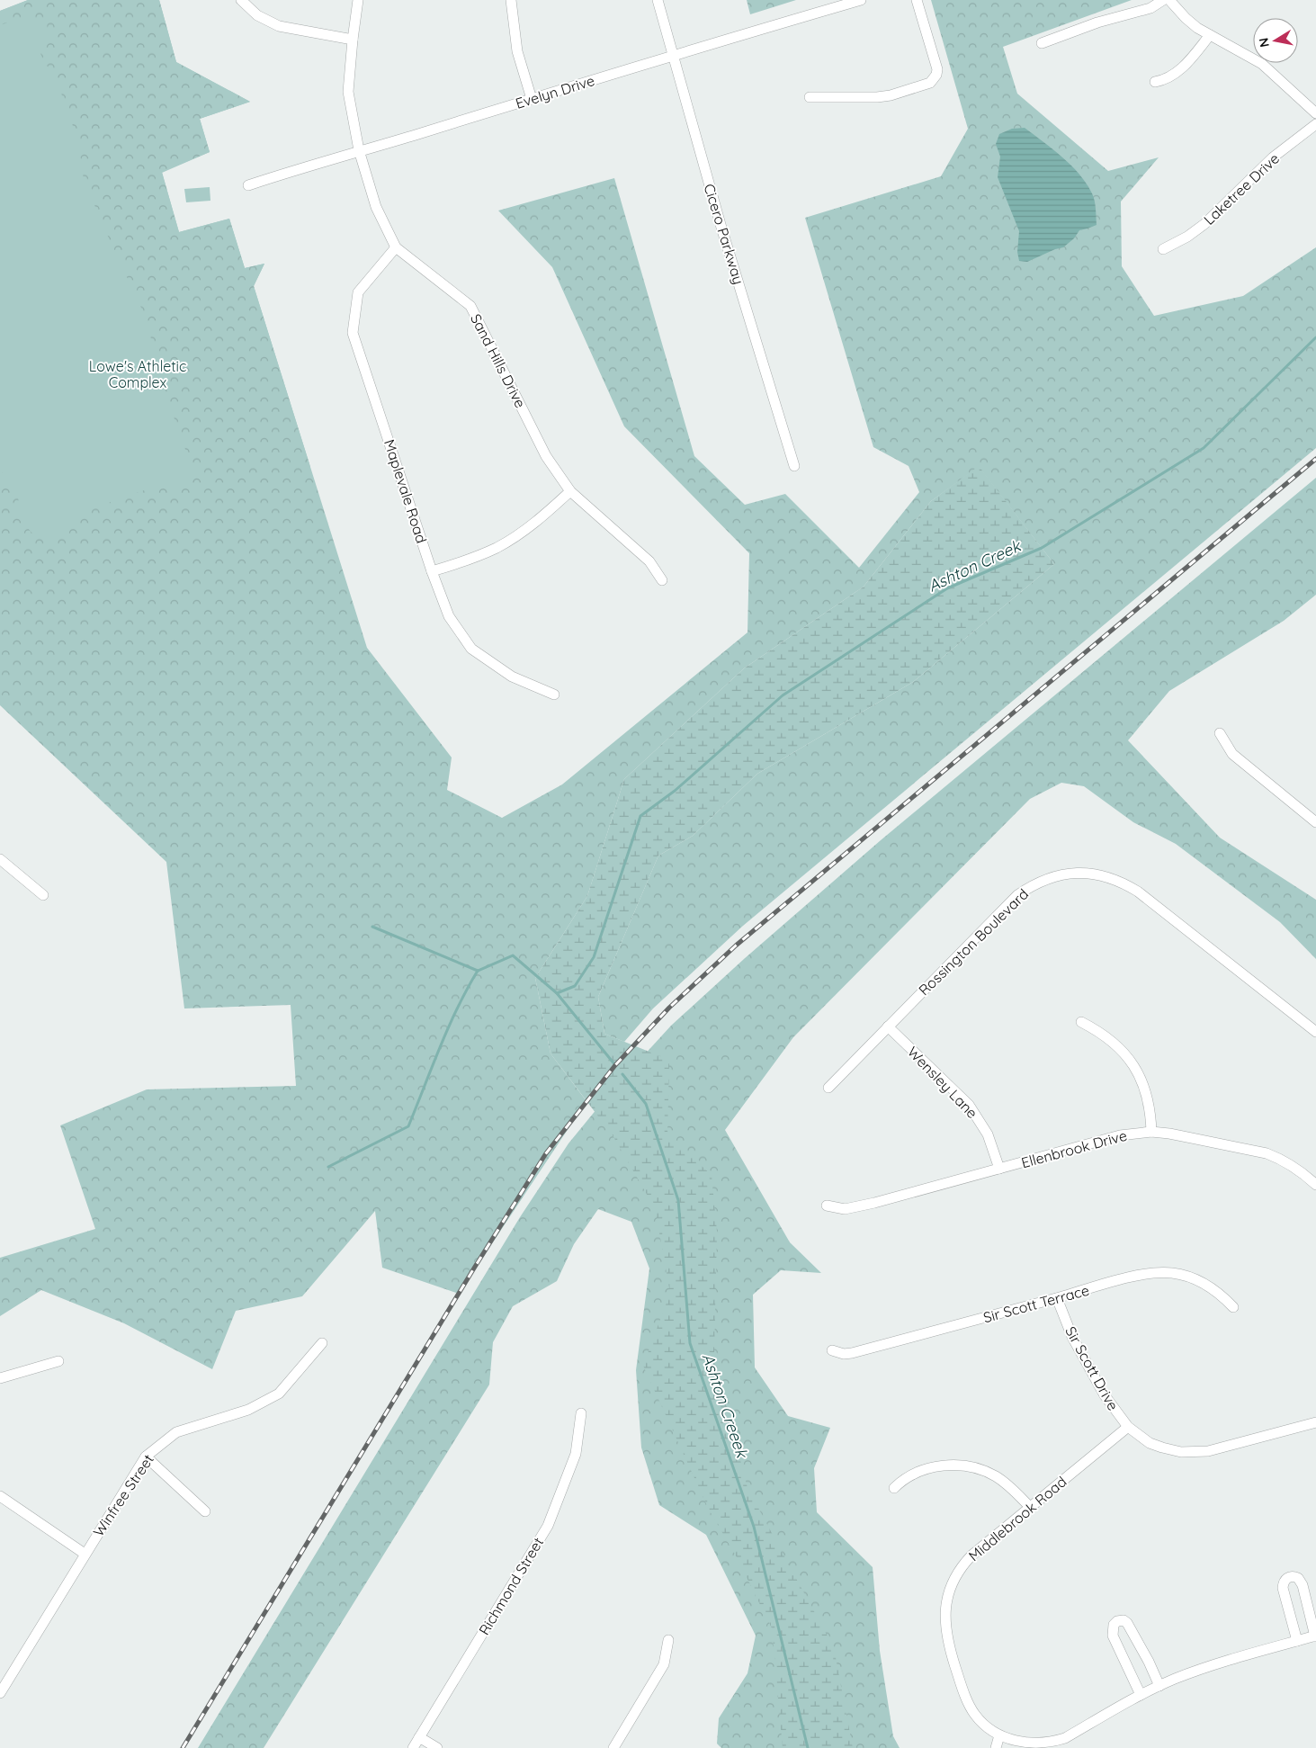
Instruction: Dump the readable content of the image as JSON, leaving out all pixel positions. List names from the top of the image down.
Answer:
{
  "streets": {
    "street": [
      "Evelyn Drive",
      "Laketree Drive",
      "Cicero Parkway",
      "Sand Hills Drive",
      "Maplevale Road",
      "Rossington Boulevard",
      "Wensley Lane",
      "Ellenbrook Drive",
      "Sir Scott Terrace",
      "Sir Scott Drive",
      "Winfree Street",
      "Middlebrook Road",
      "Richmond Street"
    ]
  },
  "crossings": [
    ["Evelyn Drive", "Cicero Parkway"],
    ["Evelyn Drive", "Sand Hills Drive"],
    ["Sand Hills Drive", "Maplevale Road"],
    ["Rossington Boulevard", "Wensley Lane"],
    ["Wensley Lane", "Ellenbrook Drive"],
    ["Sir Scott Terrace", "Sir Scott Drive"],
    ["Sir Scott Drive", "Middlebrook Road"]
  ],
  "water": ["Ashton Creek", "Ashton Creeek"],
  "parks": ["Lowe's Athletic Complex"],
  "north": "left"
}
